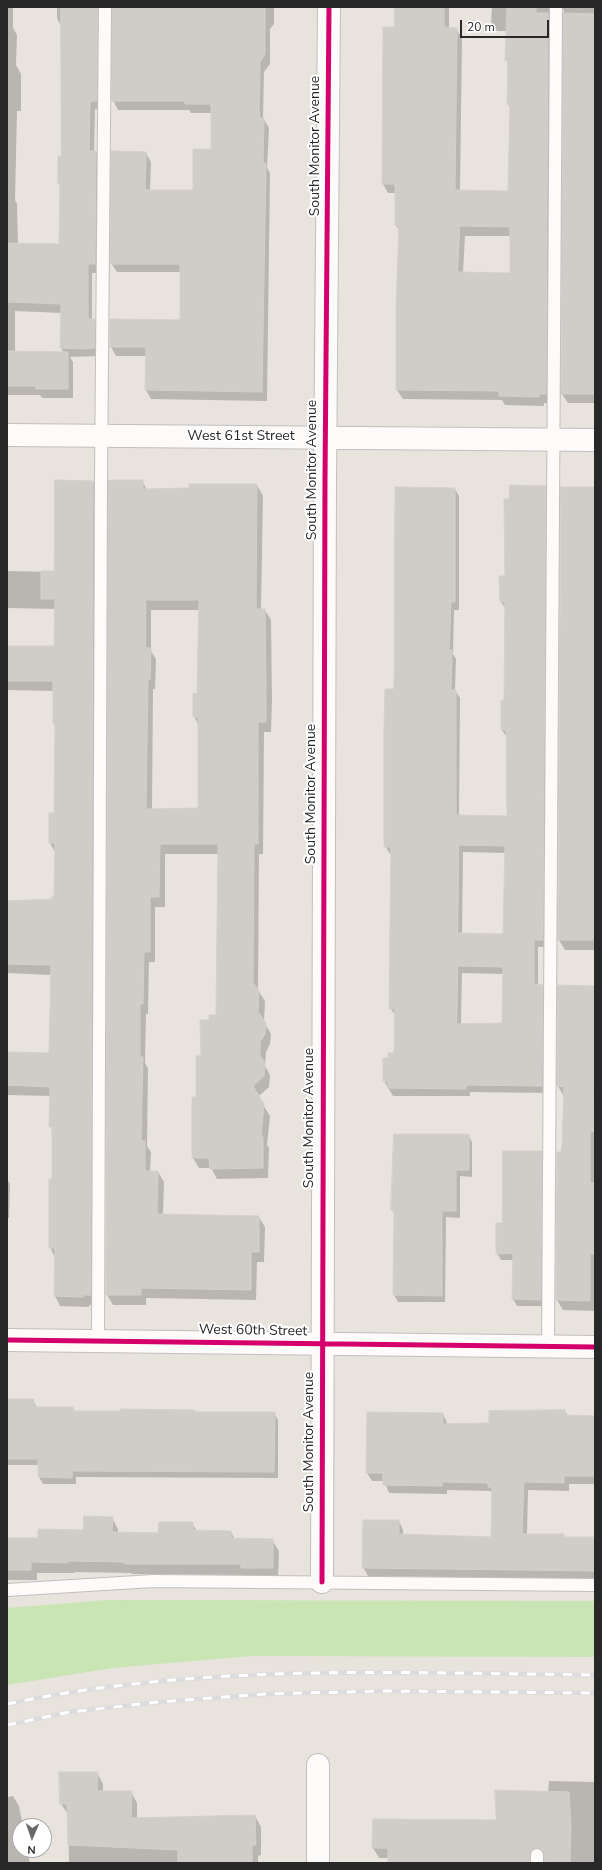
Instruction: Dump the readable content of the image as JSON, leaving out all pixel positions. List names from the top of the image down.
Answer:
{
  "streets": {
    "street": ["South Monitor Avenue", "West 61st Street", "West 60th Street"]
  },
  "crossings": [
    ["South Monitor Avenue", "West 61st Street"],
    ["South Monitor Avenue", "West 60th Street"]
  ],
  "scale_bar": "20 m",
  "north": "bottom"
}
